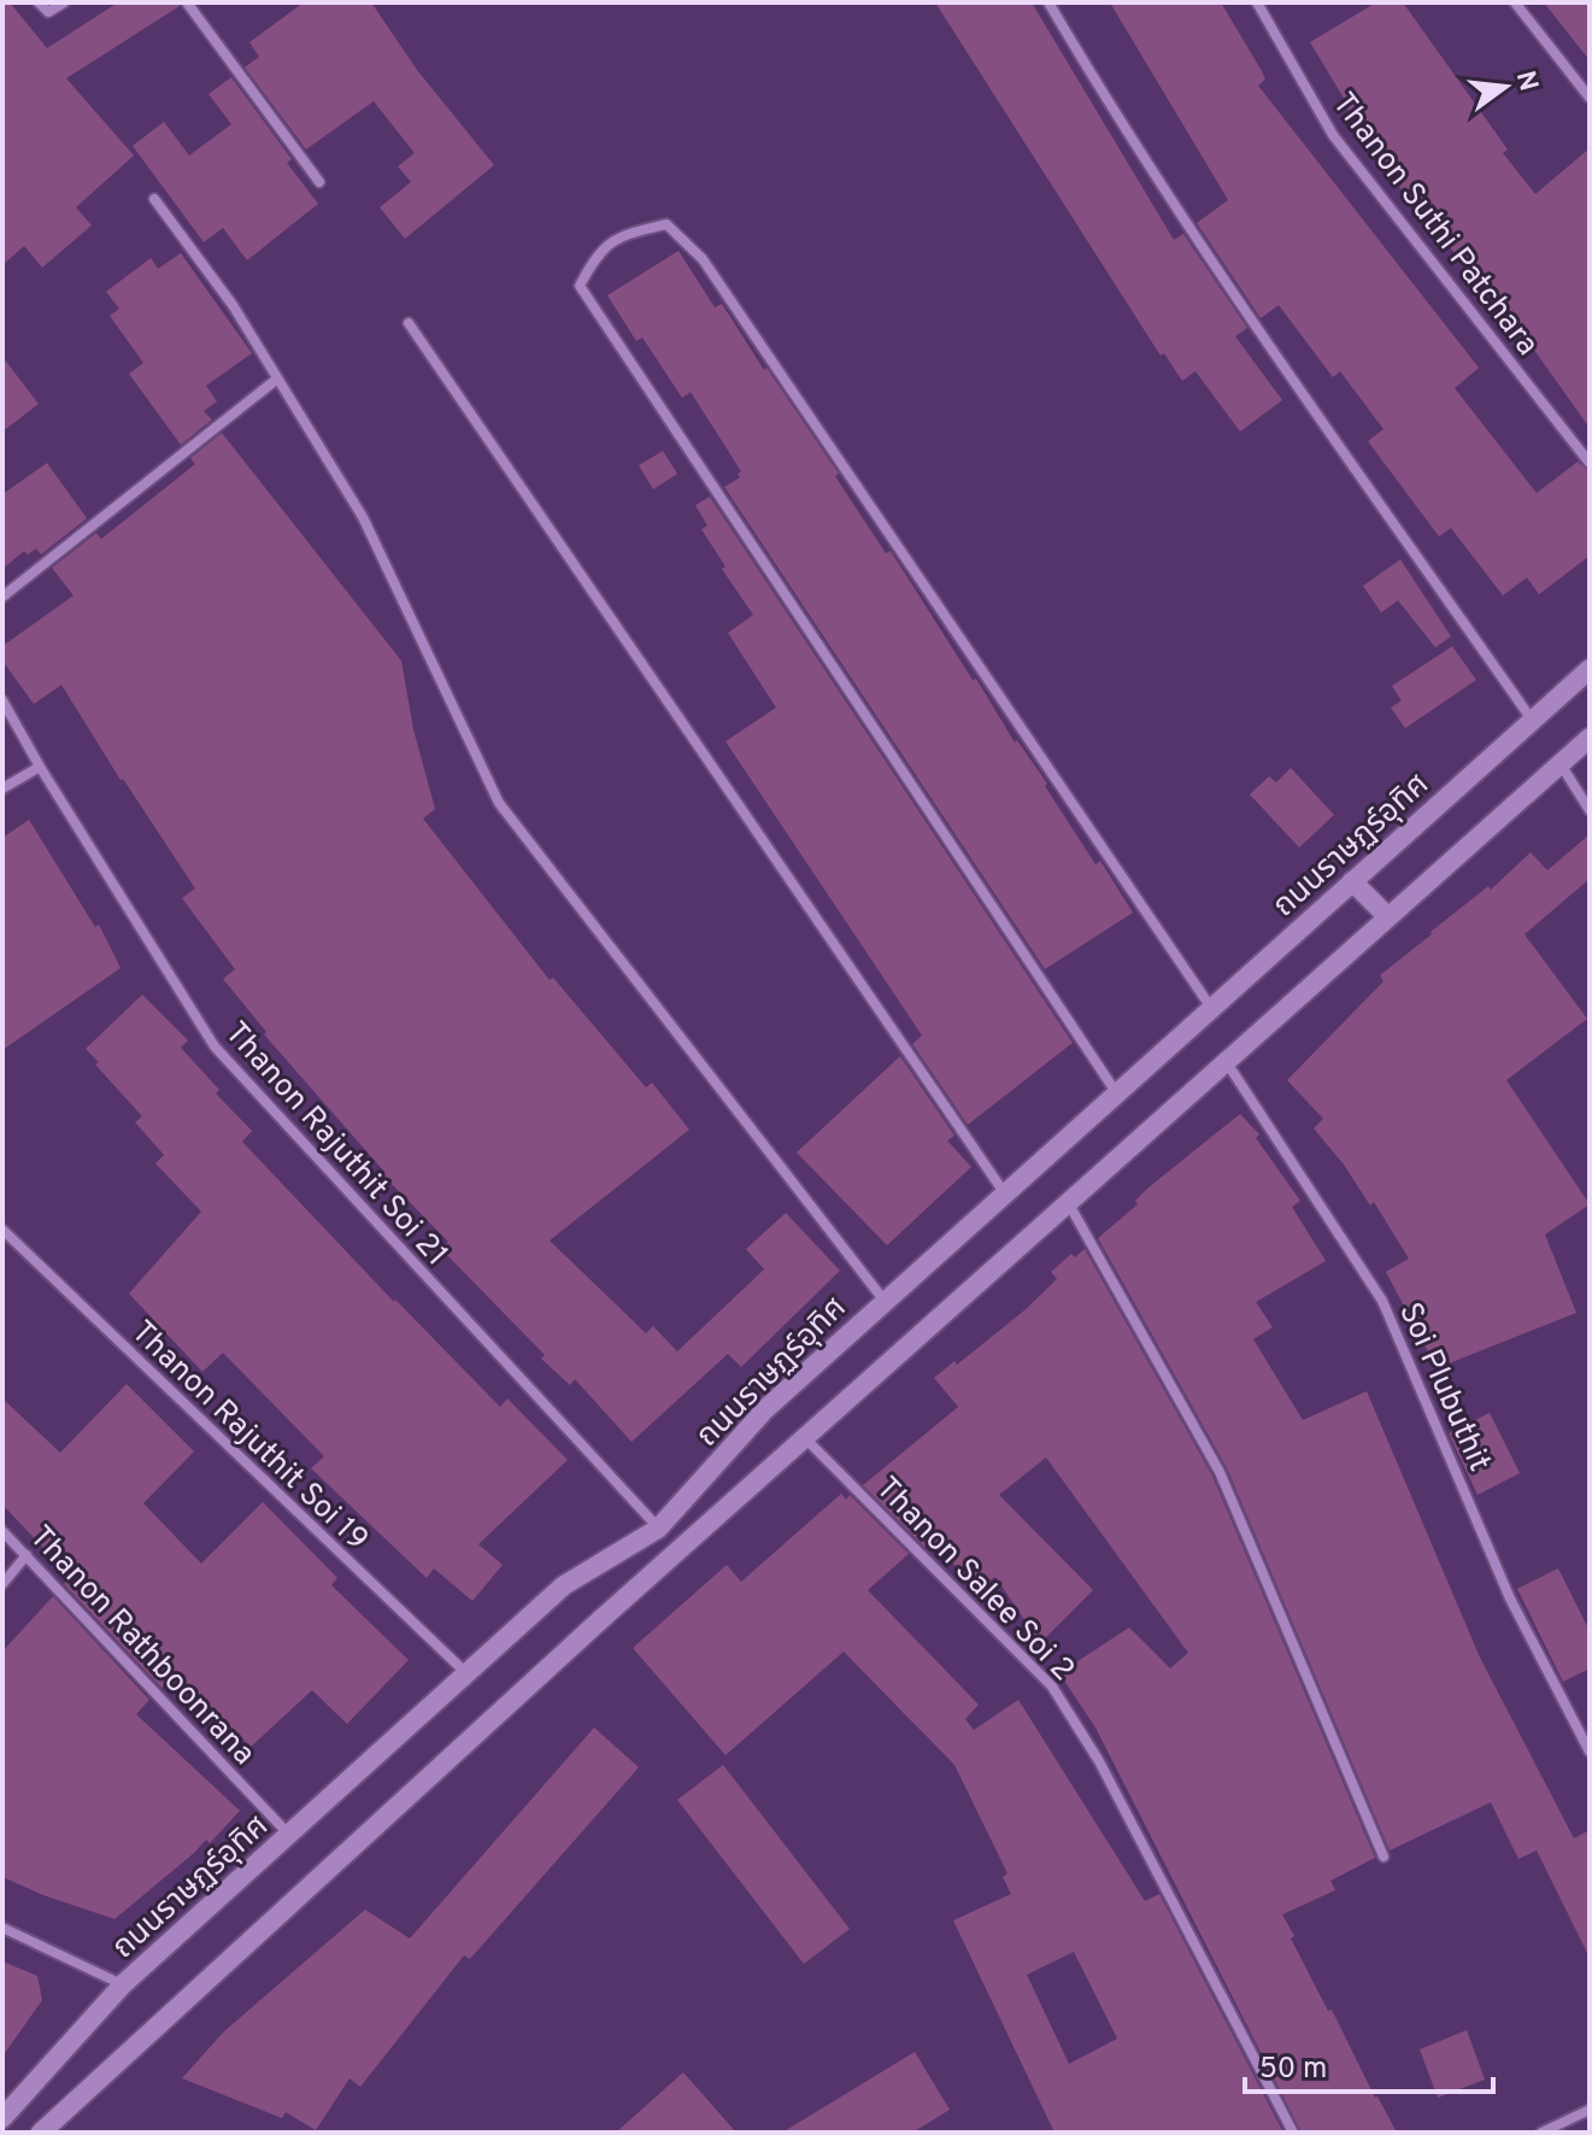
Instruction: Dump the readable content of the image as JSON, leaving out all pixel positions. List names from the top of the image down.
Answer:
{
  "streets": {
    "street": [
      "Thanon Suthi Patchara",
      "ถนนราษฏร์อุทิศ",
      "Thanon Rajuthit Soi 21",
      "Soi Plubuthit",
      "Thanon Rajuthit Soi 19",
      "Thanon Salee Soi 2",
      "Thanon Rathboonrana"
    ]
  },
  "crossings": [
    ["ถนนราษฏร์อุทิศ", "Thanon Rajuthit Soi 21"],
    ["ถนนราษฏร์อุทิศ", "Thanon Rajuthit Soi 19"],
    ["ถนนราษฏร์อุทิศ", "Thanon Rathboonrana"]
  ],
  "scale_bar": "50 m",
  "north": "right"
}
